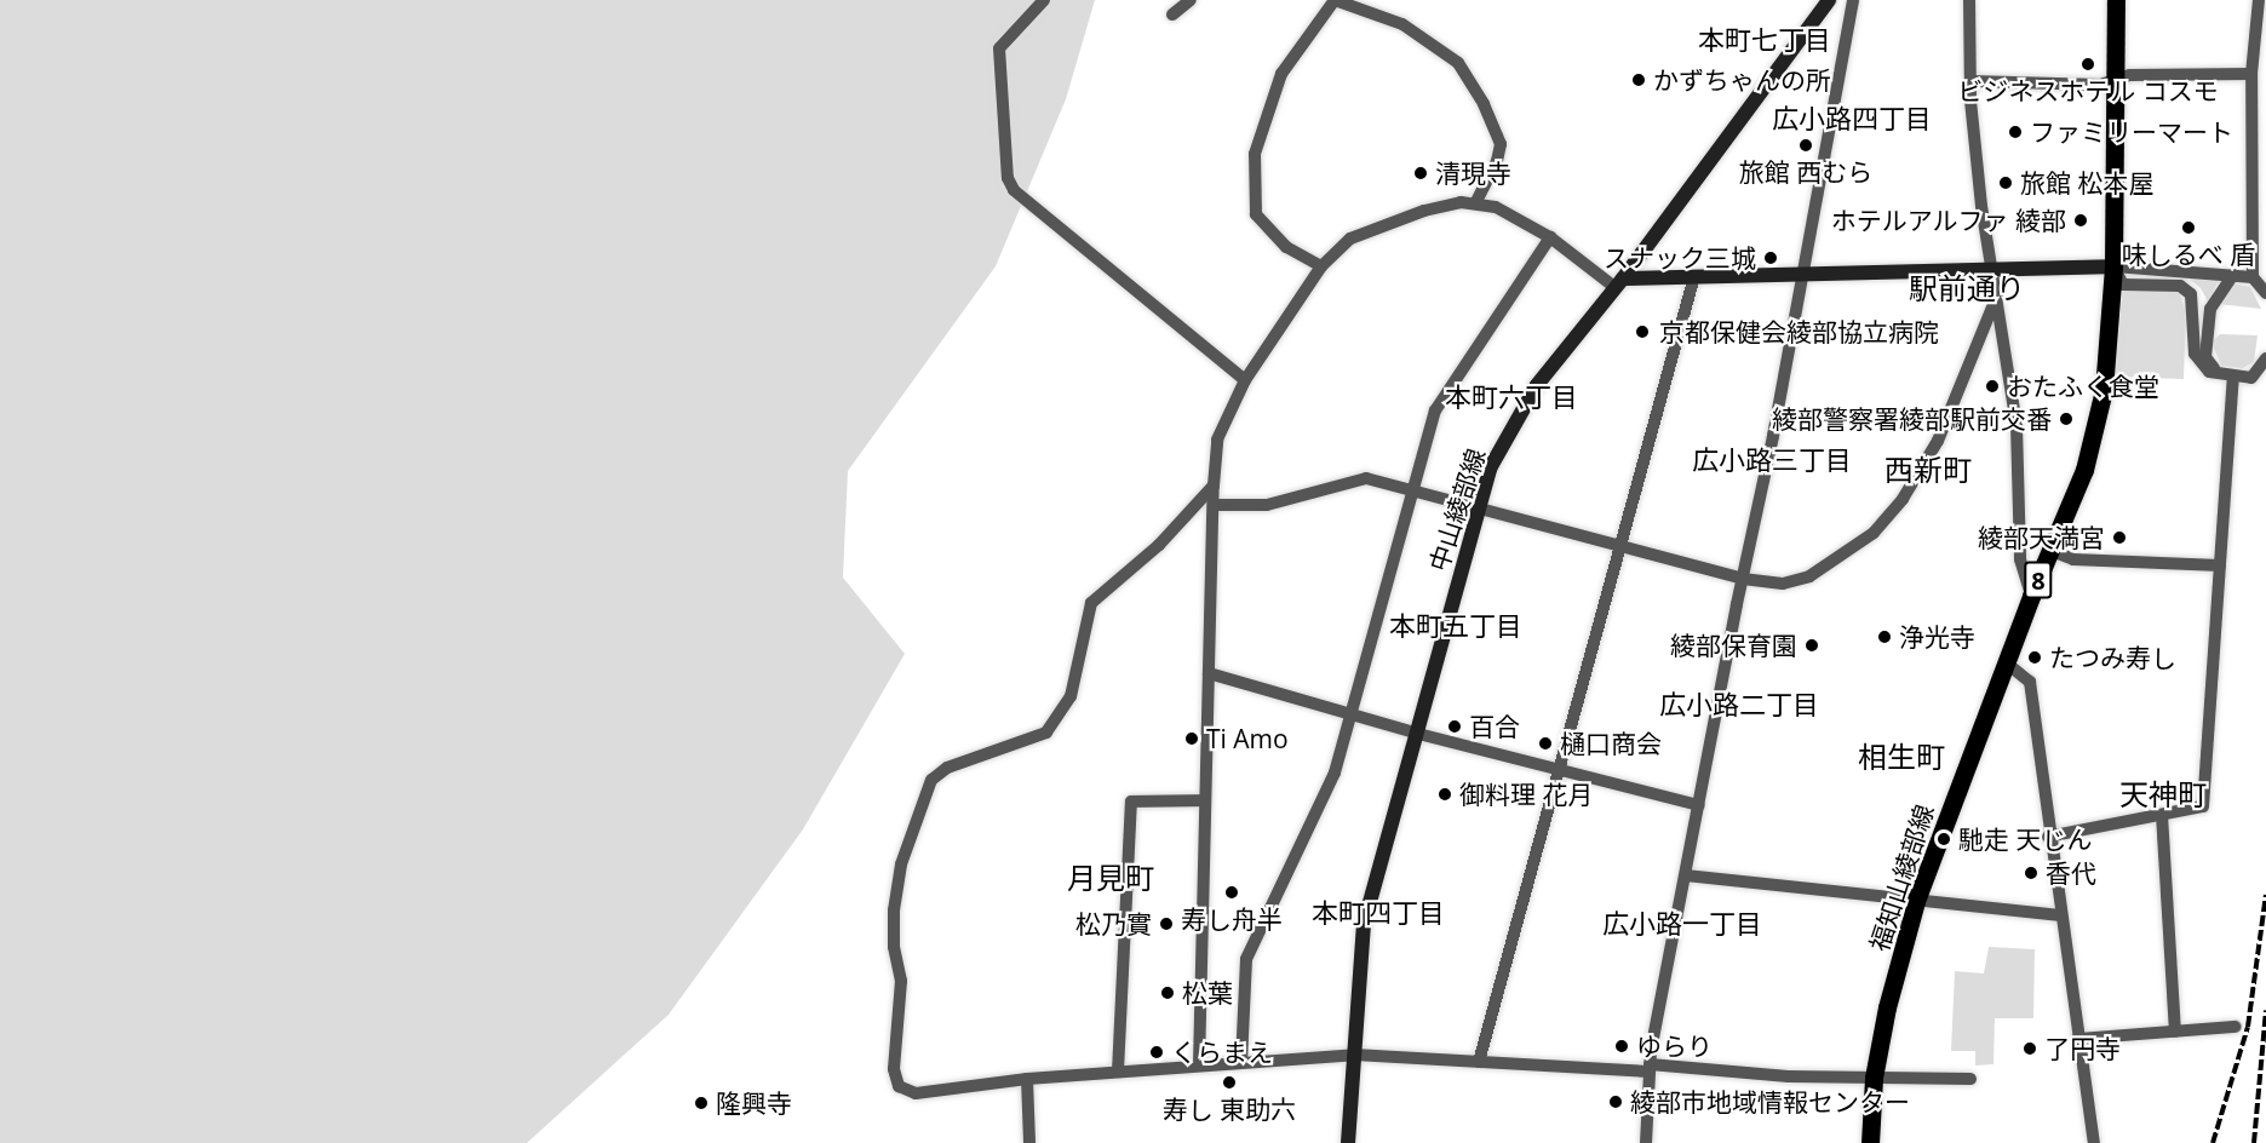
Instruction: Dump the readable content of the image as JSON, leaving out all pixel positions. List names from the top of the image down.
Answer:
{
  "streets": {
    "main road": ["中山綾部線", "8", "福知山綾部線"]
  },
  "districts": [
    "本町七丁目",
    "広小路四丁目",
    "駅前通り",
    "本町六丁目",
    "広小路三丁目",
    "西新町",
    "本町五丁目",
    "広小路二丁目",
    "相生町",
    "天神町",
    "月見町",
    "本町四丁目",
    "広小路一丁目"
  ],
  "places": [
    "ビジネスホテル コスモ",
    "かずちゃんの所",
    "ファミリーマート",
    "旅館 西むら",
    "清現寺",
    "旅館 松本屋",
    "ホテルアルファ 綾部",
    "味しるべ 盾",
    "スナック三城",
    "京都保健会綾部協立病院",
    "おたふく食堂",
    "綾部警察署綾部駅前交番",
    "綾部天満宮",
    "浄光寺",
    "綾部保育園",
    "たつみ寿し",
    "百合",
    "Ti Amo",
    "樋口商会",
    "御料理 花月",
    "馳走 天じん",
    "香代",
    "寿し舟半",
    "松乃實",
    "松葉",
    "ゆらり",
    "了円寺",
    "くらまえ",
    "寿し 東助六",
    "綾部市地域情報センター",
    "隆興寺"
  ]
}
